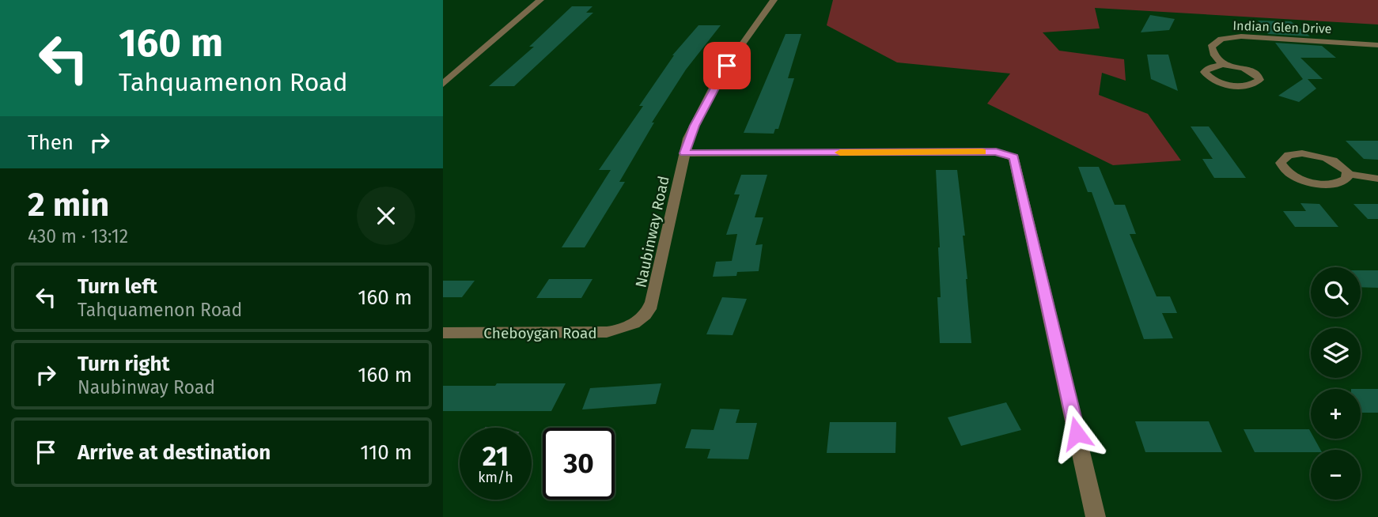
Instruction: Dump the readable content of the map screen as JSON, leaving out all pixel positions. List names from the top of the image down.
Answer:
{
  "streets": {
    "street": ["Indian Glen Drive", "Naubinway Road", "Cheboygan Road"]
  },
  "crossings": [
    ["Naubinway Road", "Cheboygan Road"]
  ],
  "page": {
    "turn": ["160 m", "Tahquamenon Road"],
    "then": "Then",
    "heading": ["2 min", "430 m · 13:12"],
    "list": [
      {
        "name": "Turn left",
        "note": "Tahquamenon Road",
        "value": "160 m"
      },
      {
        "name": "Turn right",
        "note": "Naubinway Road",
        "value": "160 m"
      },
      {
        "name": "Arrive at destination",
        "value": "110 m"
      }
    ],
    "map_buttons": ["+", "−"],
    "speed": "21 km/h",
    "limit": "30"
  }
}
